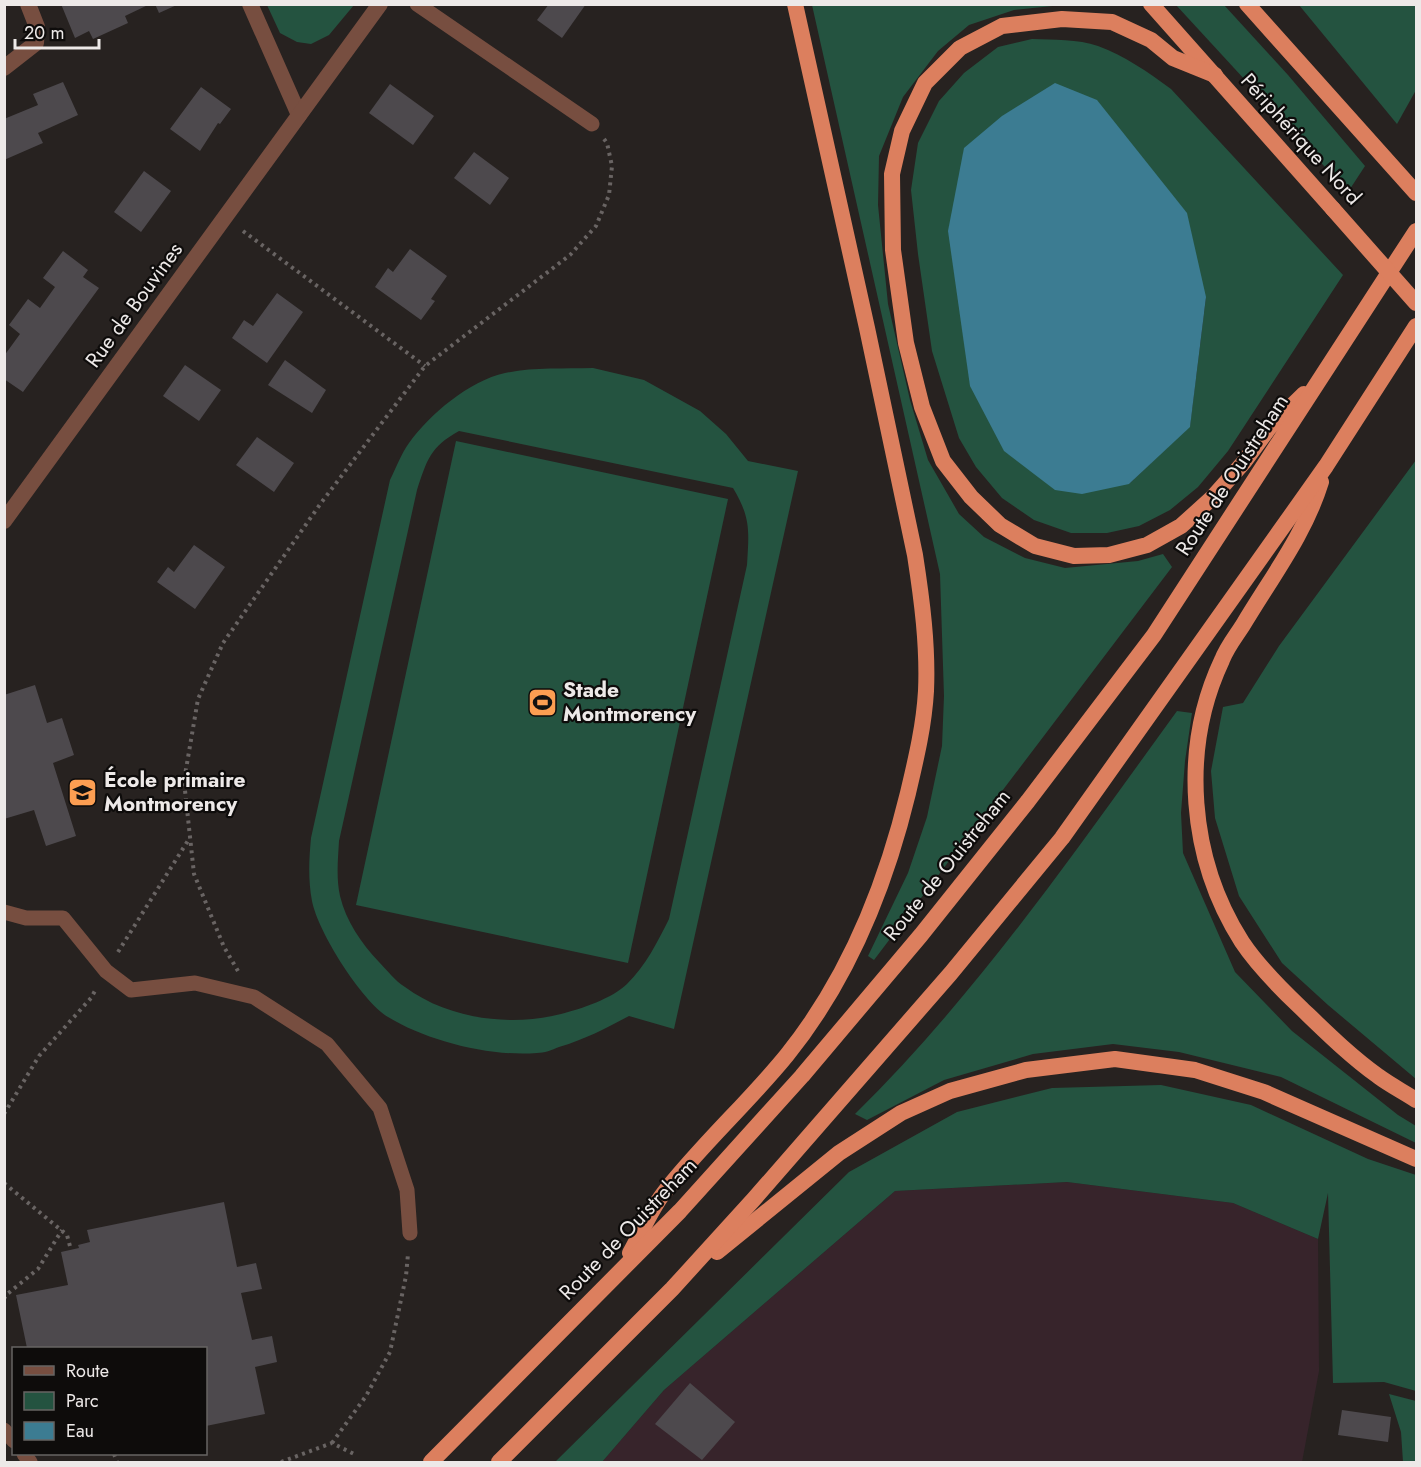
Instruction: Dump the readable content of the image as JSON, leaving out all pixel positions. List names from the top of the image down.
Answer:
{
  "streets": {
    "highway": ["Périphérique Nord", "Route de Ouistreham"],
    "street": ["Rue de Bouvines"]
  },
  "places": {
    "sports": ["Stade Montmorency"],
    "school or university": ["École primaire Montmorency"]
  },
  "legend": ["Route", "Parc", "Eau"],
  "scale_bar": "20 m"
}
